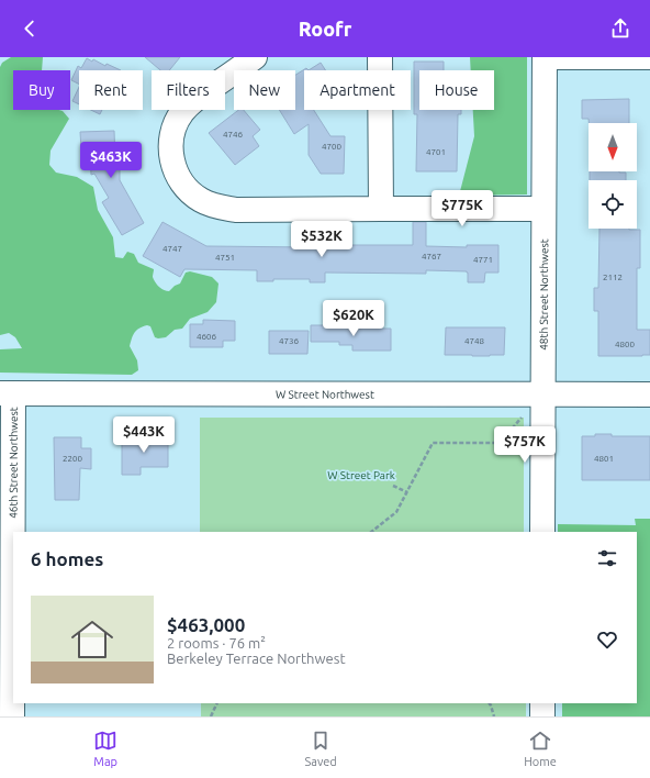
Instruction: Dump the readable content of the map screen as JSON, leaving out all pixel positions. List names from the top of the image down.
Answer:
{
  "streets": {
    "street": ["48th Street Northwest", "W Street Northwest", "46th Street Northwest"]
  },
  "crossings": [
    ["48th Street Northwest", "W Street Northwest"],
    ["W Street Northwest", "46th Street Northwest"]
  ],
  "parks": ["W Street Park"],
  "house_numbers": [
    "4746",
    "4700",
    "4701",
    "4747",
    "4767",
    "4751",
    "4771",
    "2112",
    "4606",
    "4736",
    "4748",
    "4800",
    "2200",
    "4801"
  ],
  "north": "bottom",
  "page": {
    "header": "Roofr",
    "chip": [
      "Buy",
      "Rent",
      "Filters",
      "New",
      "Apartment",
      "House"
    ],
    "price": [
      "$463K",
      "$775K",
      "$532K",
      "$620K",
      "$443K",
      "$757K"
    ],
    "heading": "6 homes",
    "list": [
      {
        "name": "$463,000",
        "note": "2 rooms · 76 m² · Berkeley Terrace Northwest"
      }
    ],
    "tabs": ["Map", "Saved", "Home"]
  }
}
